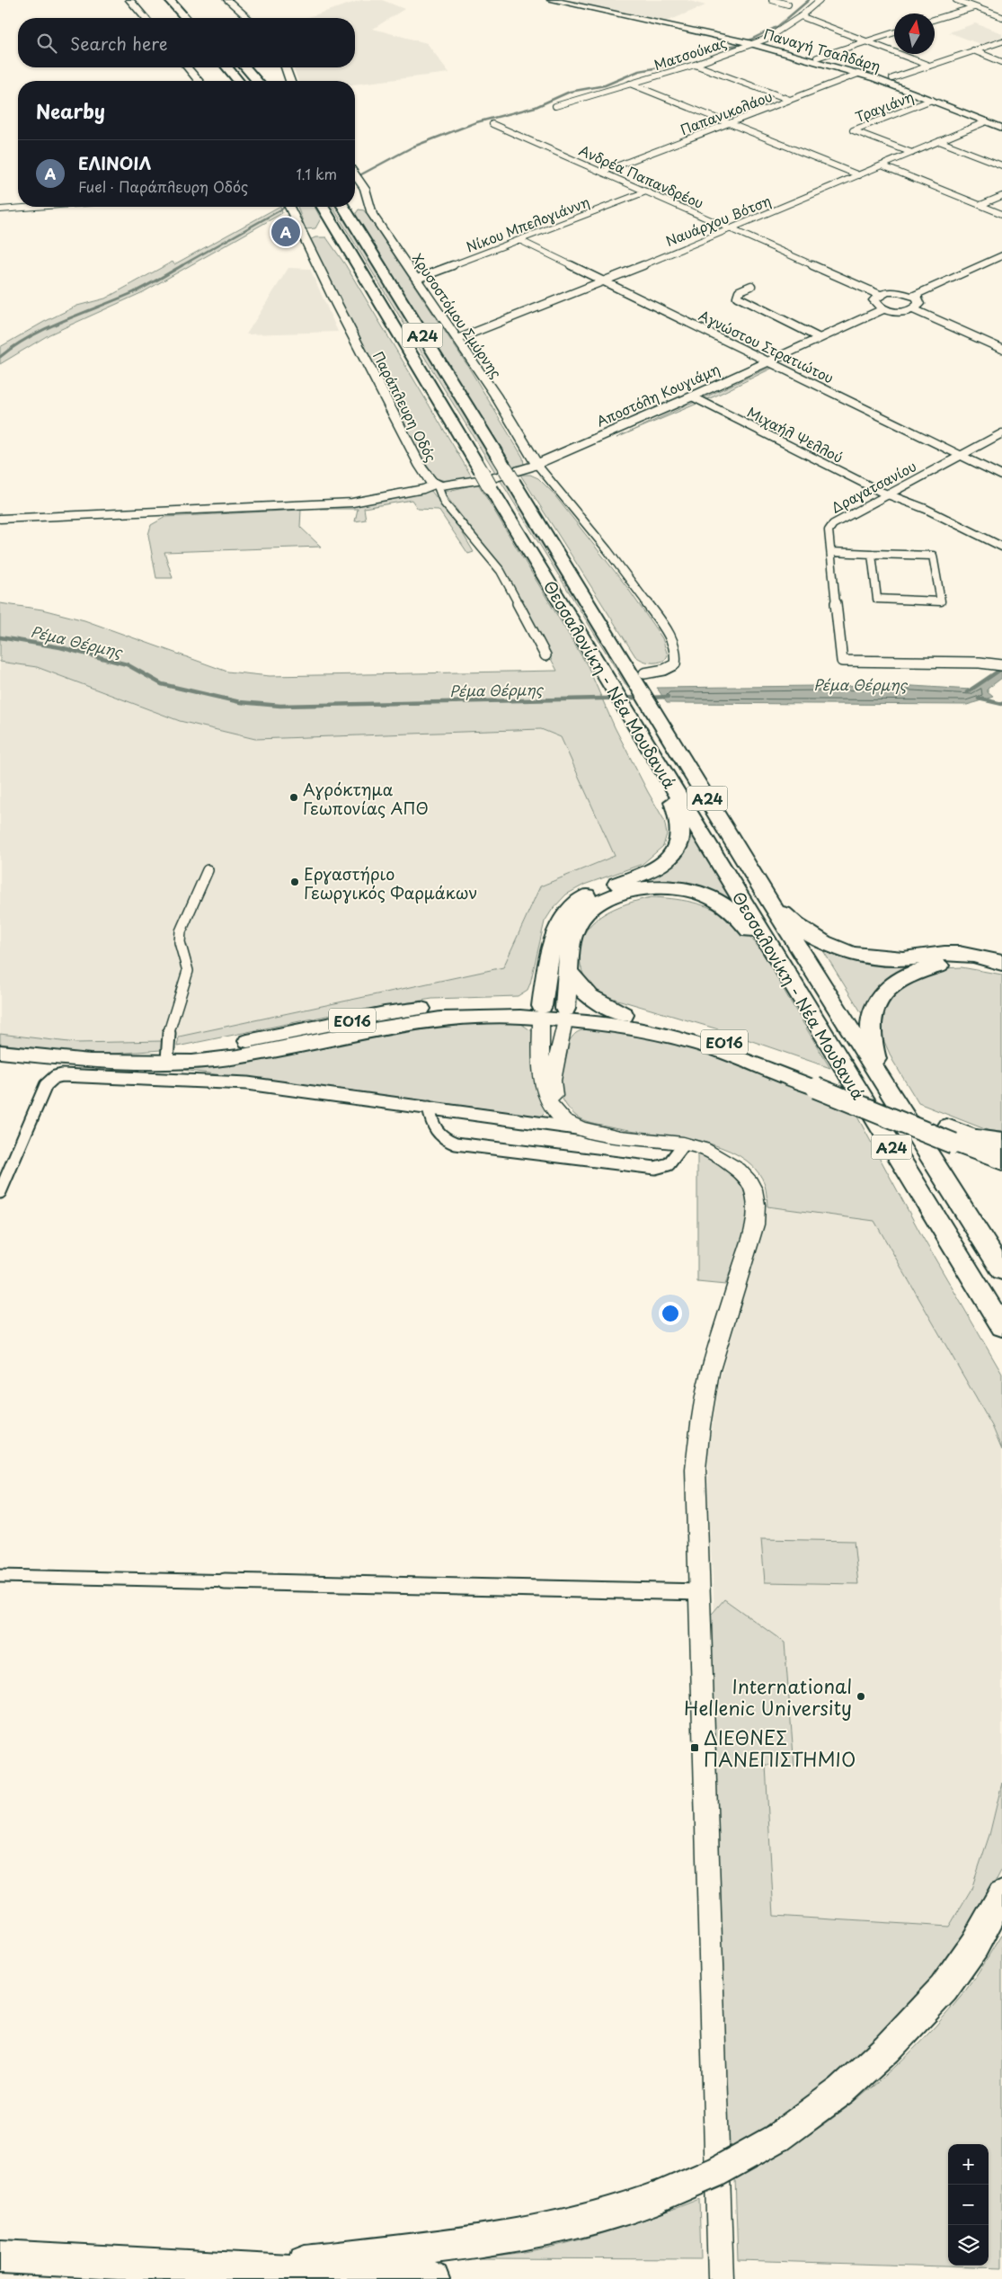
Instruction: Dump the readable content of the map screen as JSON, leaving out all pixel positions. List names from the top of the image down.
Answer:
{
  "streets": {
    "highway": ["Α24", "Θεσσαλονίκη - Νέα Μουδανιά"],
    "main road": ["ΕΟ16"],
    "street": [
      "Παναγή Τσαλδάρη",
      "Ματσούκας",
      "Τραγιάνη",
      "Παπανικολάου",
      "Ανδρέα Παπανδρέου",
      "Ναυάρχου Βότση",
      "Νίκου Μπελογιάννη",
      "Χρυσοστόμου Σμύρνης",
      "Αγνώστου Στρατιώτου",
      "Αποστόλη Κουγιάμη",
      "Παράπλευρη Οδός",
      "Μιχαήλ Ψελλού",
      "Δραγατσανίου"
    ]
  },
  "crossings": [
    ["Παναγή Τσαλδάρη", "Ματσούκας"],
    ["Παναγή Τσαλδάρη", "Τραγιάνη"],
    ["Παναγή Τσαλδάρη", "Παπανικολάου"],
    ["Παναγή Τσαλδάρη", "Ναυάρχου Βότση"],
    ["Τραγιάνη", "Ναυάρχου Βότση"],
    ["Παπανικολάου", "Ανδρέα Παπανδρέου"],
    ["Ανδρέα Παπανδρέου", "Ναυάρχου Βότση"],
    ["Ανδρέα Παπανδρέου", "Νίκου Μπελογιάννη"],
    ["Ναυάρχου Βότση", "Χρυσοστόμου Σμύρνης"],
    ["Ναυάρχου Βότση", "Αγνώστου Στρατιώτου"],
    ["Νίκου Μπελογιάννη", "Χρυσοστόμου Σμύρνης"],
    ["Νίκου Μπελογιάννη", "Αγνώστου Στρατιώτου"],
    ["Χρυσοστόμου Σμύρνης", "Αποστόλη Κουγιάμη"],
    ["Αγνώστου Στρατιώτου", "Αποστόλη Κουγιάμη"],
    ["Αγνώστου Στρατιώτου", "Δραγατσανίου"],
    ["Αποστόλη Κουγιάμη", "Μιχαήλ Ψελλού"],
    ["Μιχαήλ Ψελλού", "Δραγατσανίου"]
  ],
  "water": ["Ρέμα Θέρμης"],
  "places": {
    "other": ["Αγρόκτημα Γεωπονίας ΑΠΘ", "Εργαστήριο Γεωργικός Φαρμάκων", "International Hellenic University"],
    "transit": ["ΔΙΕΘΝΕΣ ΠΑΝΕΠΙΣΤΗΜΙΟ"]
  },
  "north": "top",
  "page": {
    "search": "Search here",
    "heading": "Nearby",
    "list": [
      {
        "mark": "A",
        "name": "ΕΛΙΝΟΙΛ",
        "note": "Fuel · Παράπλευρη Οδός",
        "value": "1.1 km"
      }
    ],
    "pins": "A",
    "map_buttons": ["+", "−"]
  }
}
